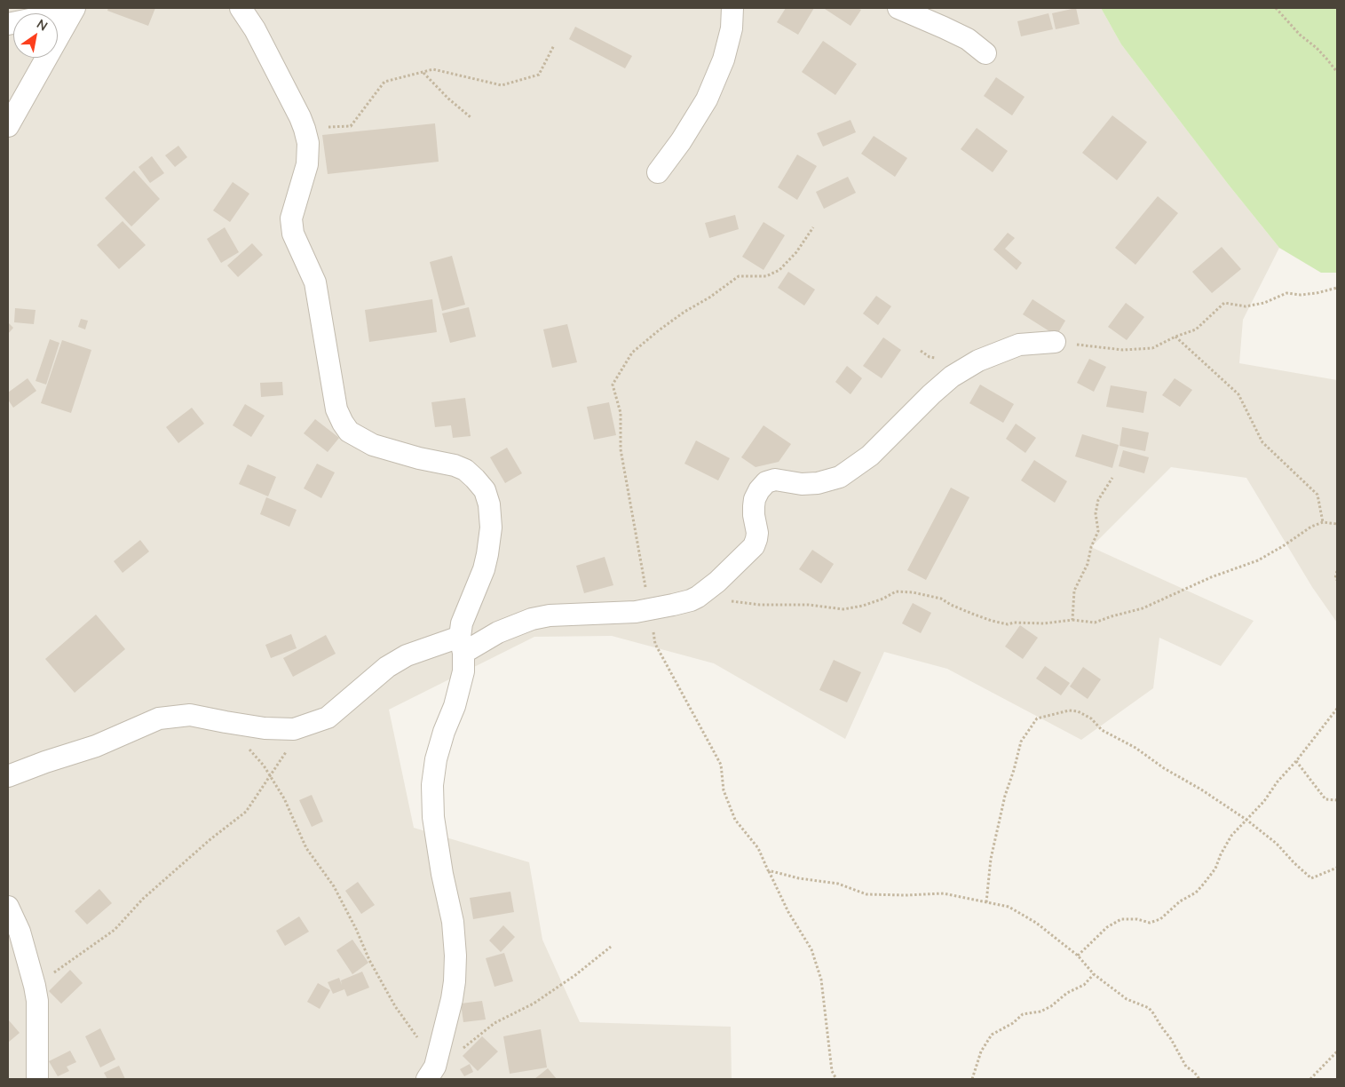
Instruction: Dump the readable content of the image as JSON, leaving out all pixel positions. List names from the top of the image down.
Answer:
{
  "north": "top right"
}
